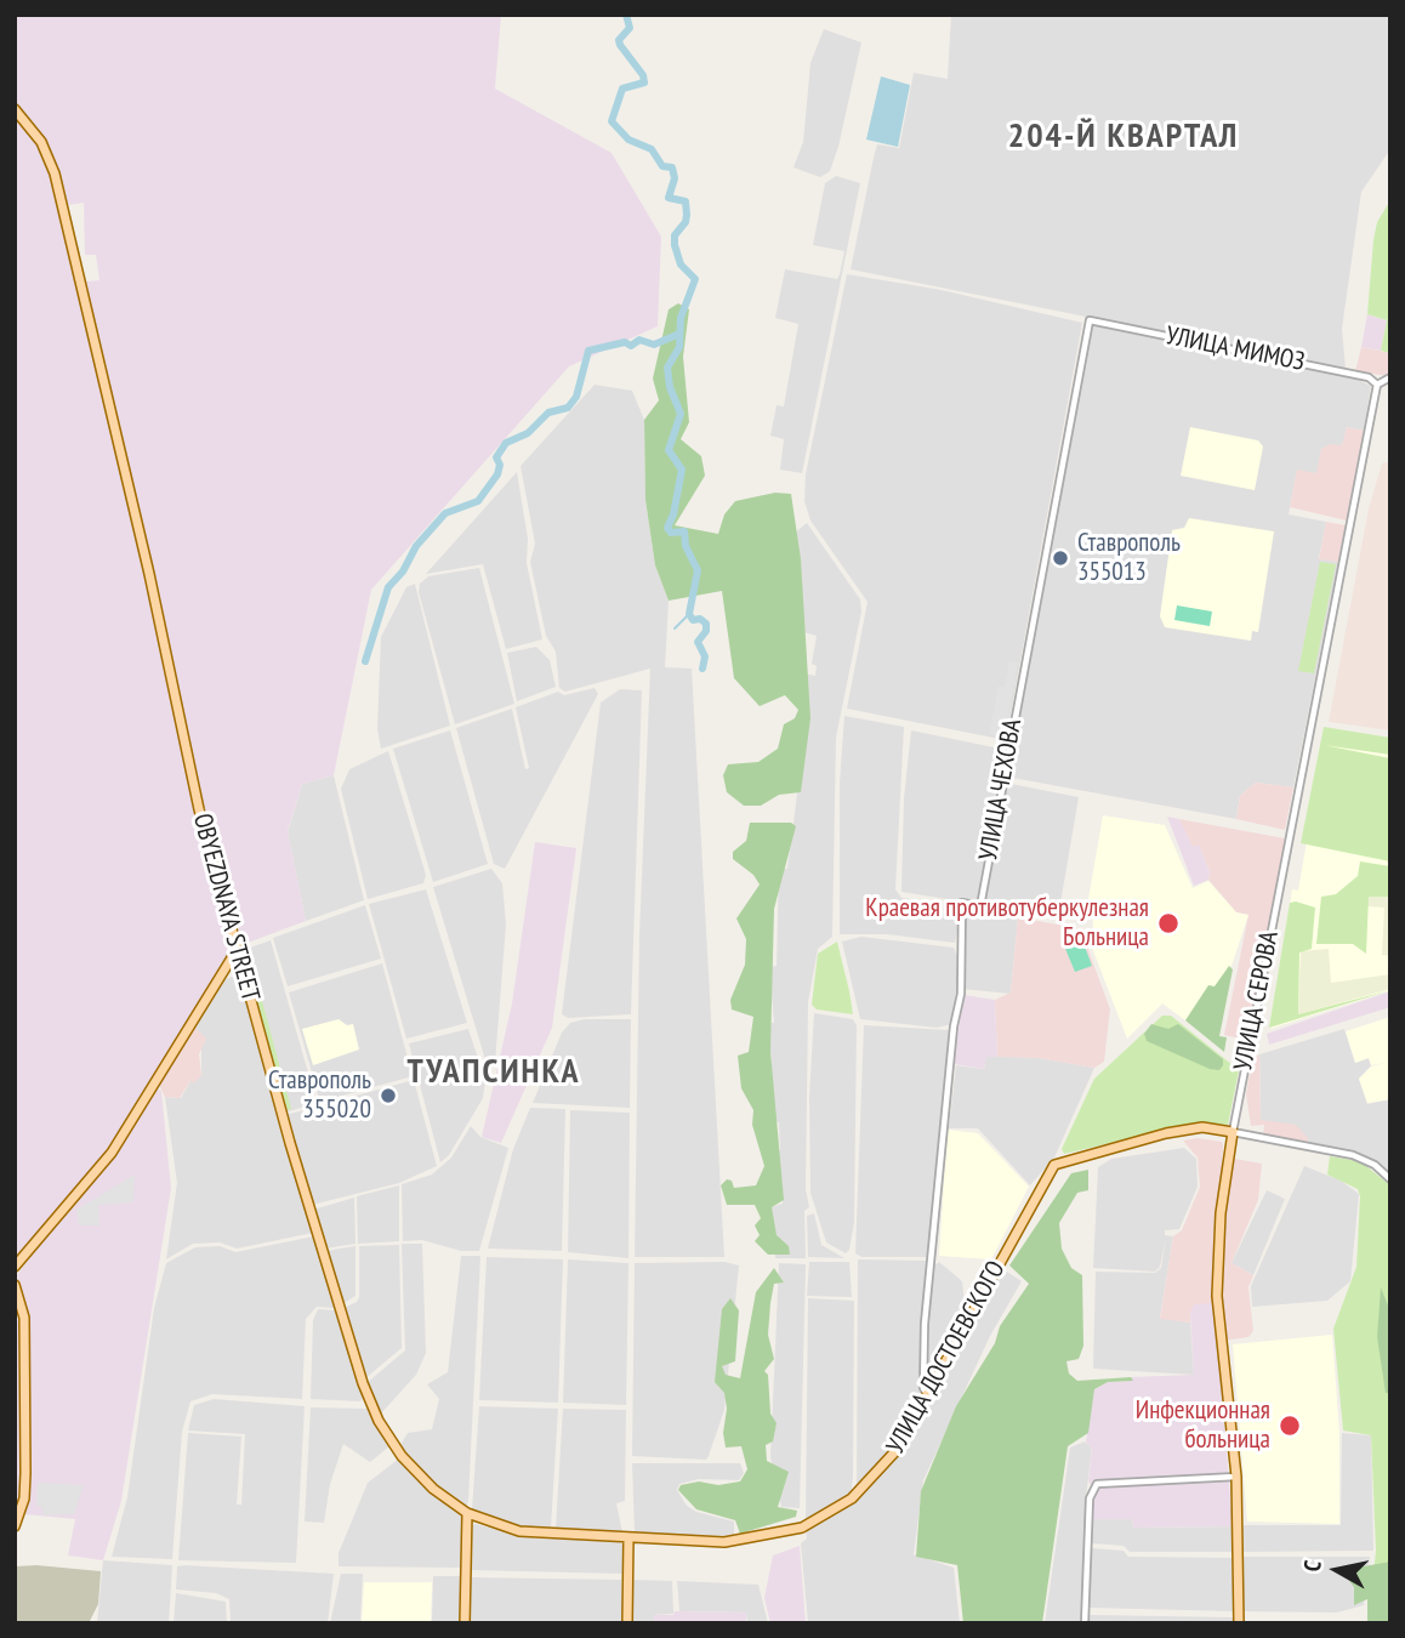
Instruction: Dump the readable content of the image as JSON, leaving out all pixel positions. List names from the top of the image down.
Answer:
{
  "streets": {
    "main road": ["OBYEZDNAYA STREET", "УЛИЦА СЕРОВА", "УЛИЦА ДОСТОЕВСКОГО"],
    "street": ["УЛИЦА МИМОЗ", "УЛИЦА ЧЕХОВА"]
  },
  "crossings": [
    ["УЛИЦА МИМОЗ", "УЛИЦА ЧЕХОВА"],
    ["УЛИЦА МИМОЗ", "УЛИЦА СЕРОВА"],
    ["УЛИЦА ЧЕХОВА", "УЛИЦА ДОСТОЕВСКОГО"],
    ["OBYEZDNAYA STREET", "УЛИЦА ДОСТОЕВСКОГО"],
    ["УЛИЦА СЕРОВА", "УЛИЦА ДОСТОЕВСКОГО"]
  ],
  "districts": ["204-Й КВАРТАЛ", "ТУАПСИНКА"],
  "places": [
    "Ставрополь 355013",
    "Краевая противотуберкулезная Больница",
    "Ставрополь 355020",
    "Инфекционная больница"
  ],
  "north": "left"
}
